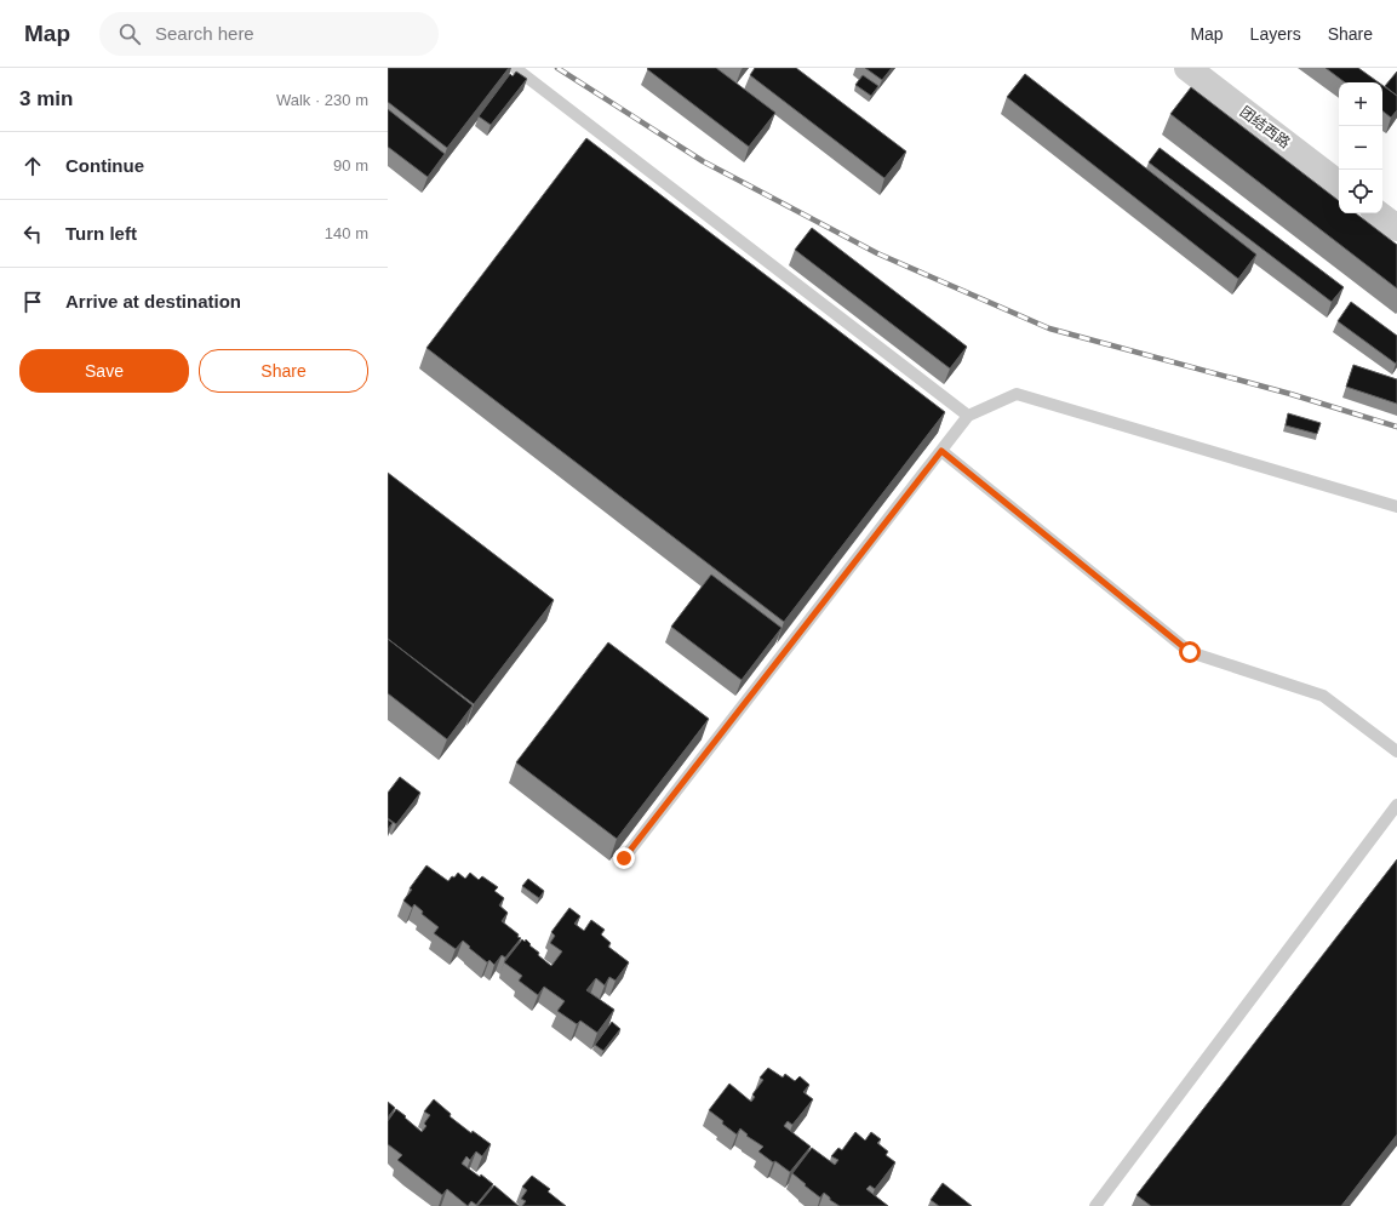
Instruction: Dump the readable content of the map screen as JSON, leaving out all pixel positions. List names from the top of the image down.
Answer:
{
  "streets": {
    "street": ["团结西路"]
  },
  "page": {
    "header": "Map",
    "search": "Search here",
    "nav": ["Map", "Layers", "Share"],
    "heading": ["3 min", "Walk · 230 m"],
    "map_buttons": ["+", "−"],
    "list": [
      ["Continue", "90 m"],
      ["Turn left", "140 m"],
      "Arrive at destination"
    ],
    "buttons": ["Save", "Share"]
  }
}
